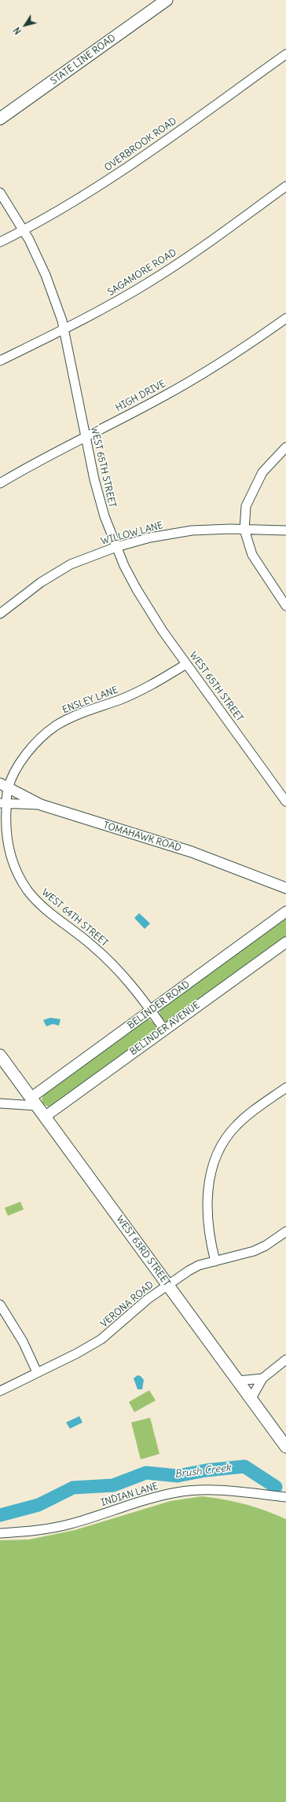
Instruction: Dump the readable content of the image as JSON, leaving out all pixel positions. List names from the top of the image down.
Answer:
{
  "streets": {
    "main road": ["STATE LINE ROAD", "WEST 63RD STREET"],
    "street": [
      "OVERBROOK ROAD",
      "SAGAMORE ROAD",
      "HIGH DRIVE",
      "WEST 65TH STREET",
      "WILLOW LANE",
      "ENSLEY LANE",
      "TOMAHAWK ROAD",
      "WEST 64TH STREET",
      "BELINDER ROAD",
      "BELINDER AVENUE",
      "VERONA ROAD",
      "INDIAN LANE"
    ]
  },
  "crossings": [
    ["OVERBROOK ROAD", "WEST 65TH STREET"],
    ["SAGAMORE ROAD", "WEST 65TH STREET"],
    ["HIGH DRIVE", "WEST 65TH STREET"],
    ["WEST 65TH STREET", "WILLOW LANE"],
    ["WEST 65TH STREET", "ENSLEY LANE"],
    ["ENSLEY LANE", "TOMAHAWK ROAD"],
    ["ENSLEY LANE", "WEST 64TH STREET"],
    ["TOMAHAWK ROAD", "WEST 64TH STREET"],
    ["WEST 64TH STREET", "BELINDER ROAD"],
    ["WEST 64TH STREET", "BELINDER AVENUE"],
    ["BELINDER ROAD", "WEST 63RD STREET"],
    ["BELINDER AVENUE", "WEST 63RD STREET"],
    ["WEST 63RD STREET", "VERONA ROAD"]
  ],
  "water": ["Brush Creek"],
  "north": "bottom left"
}
